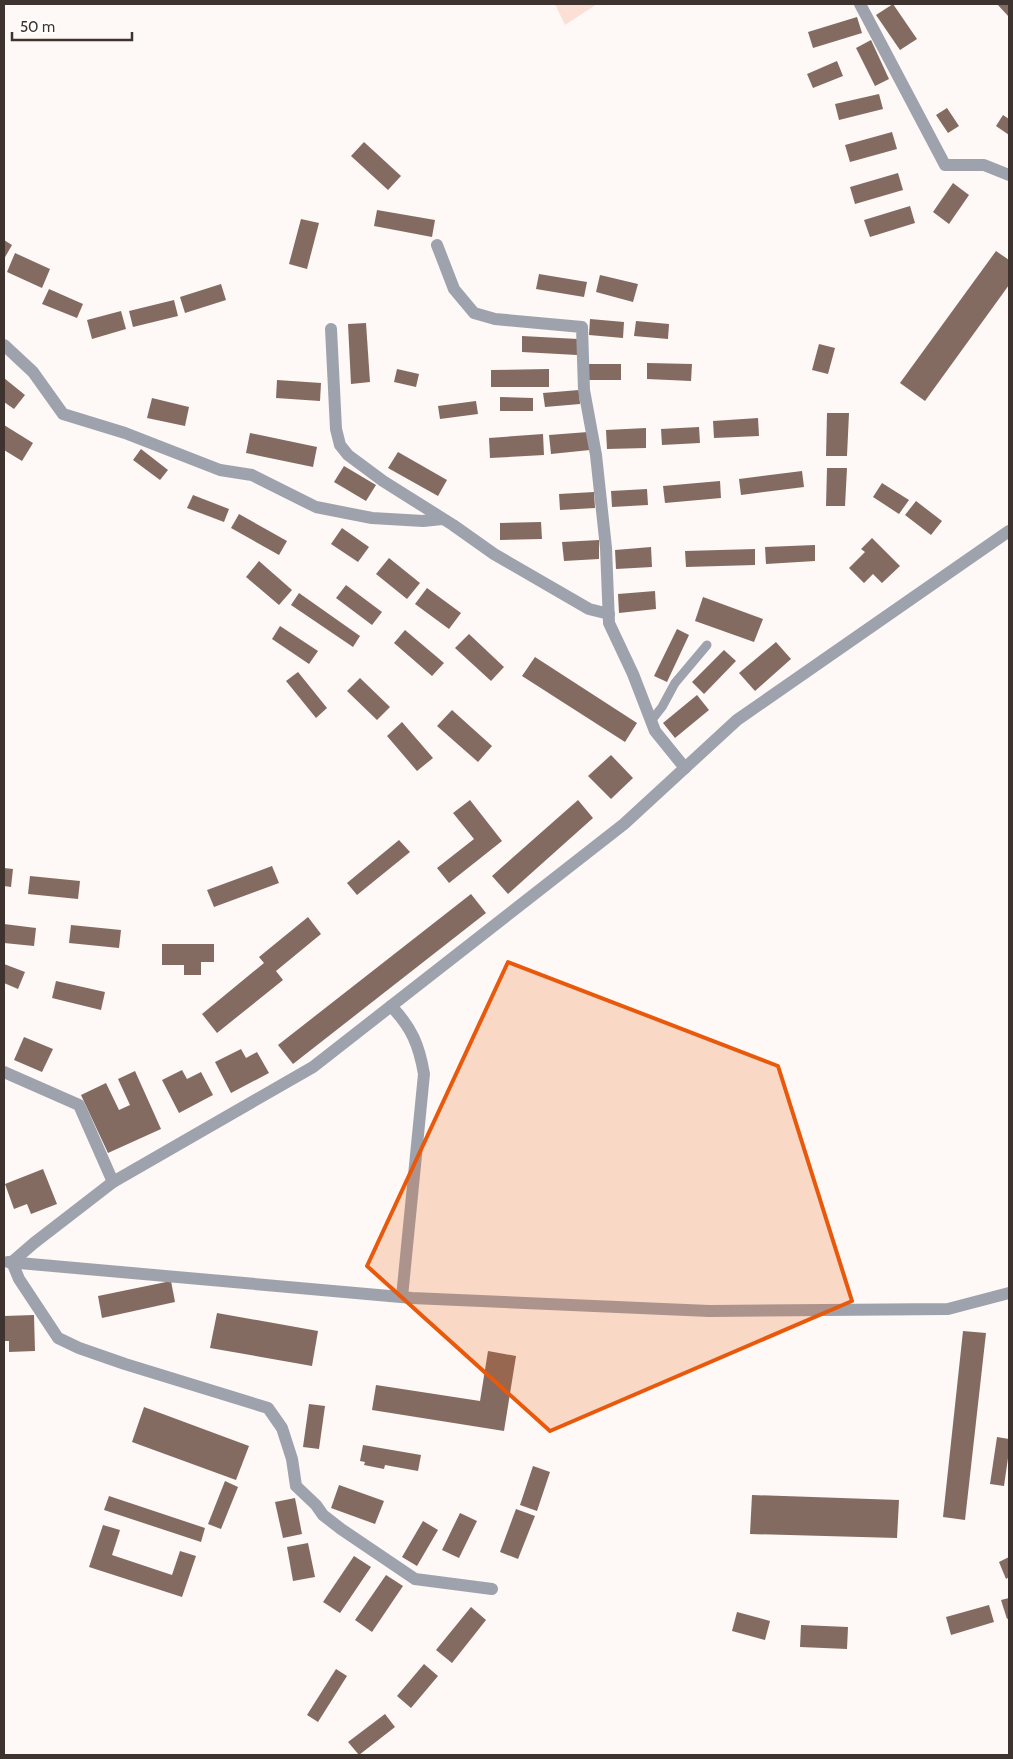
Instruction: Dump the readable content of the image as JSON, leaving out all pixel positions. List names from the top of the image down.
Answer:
{
  "scale_bar": "50 m"
}
